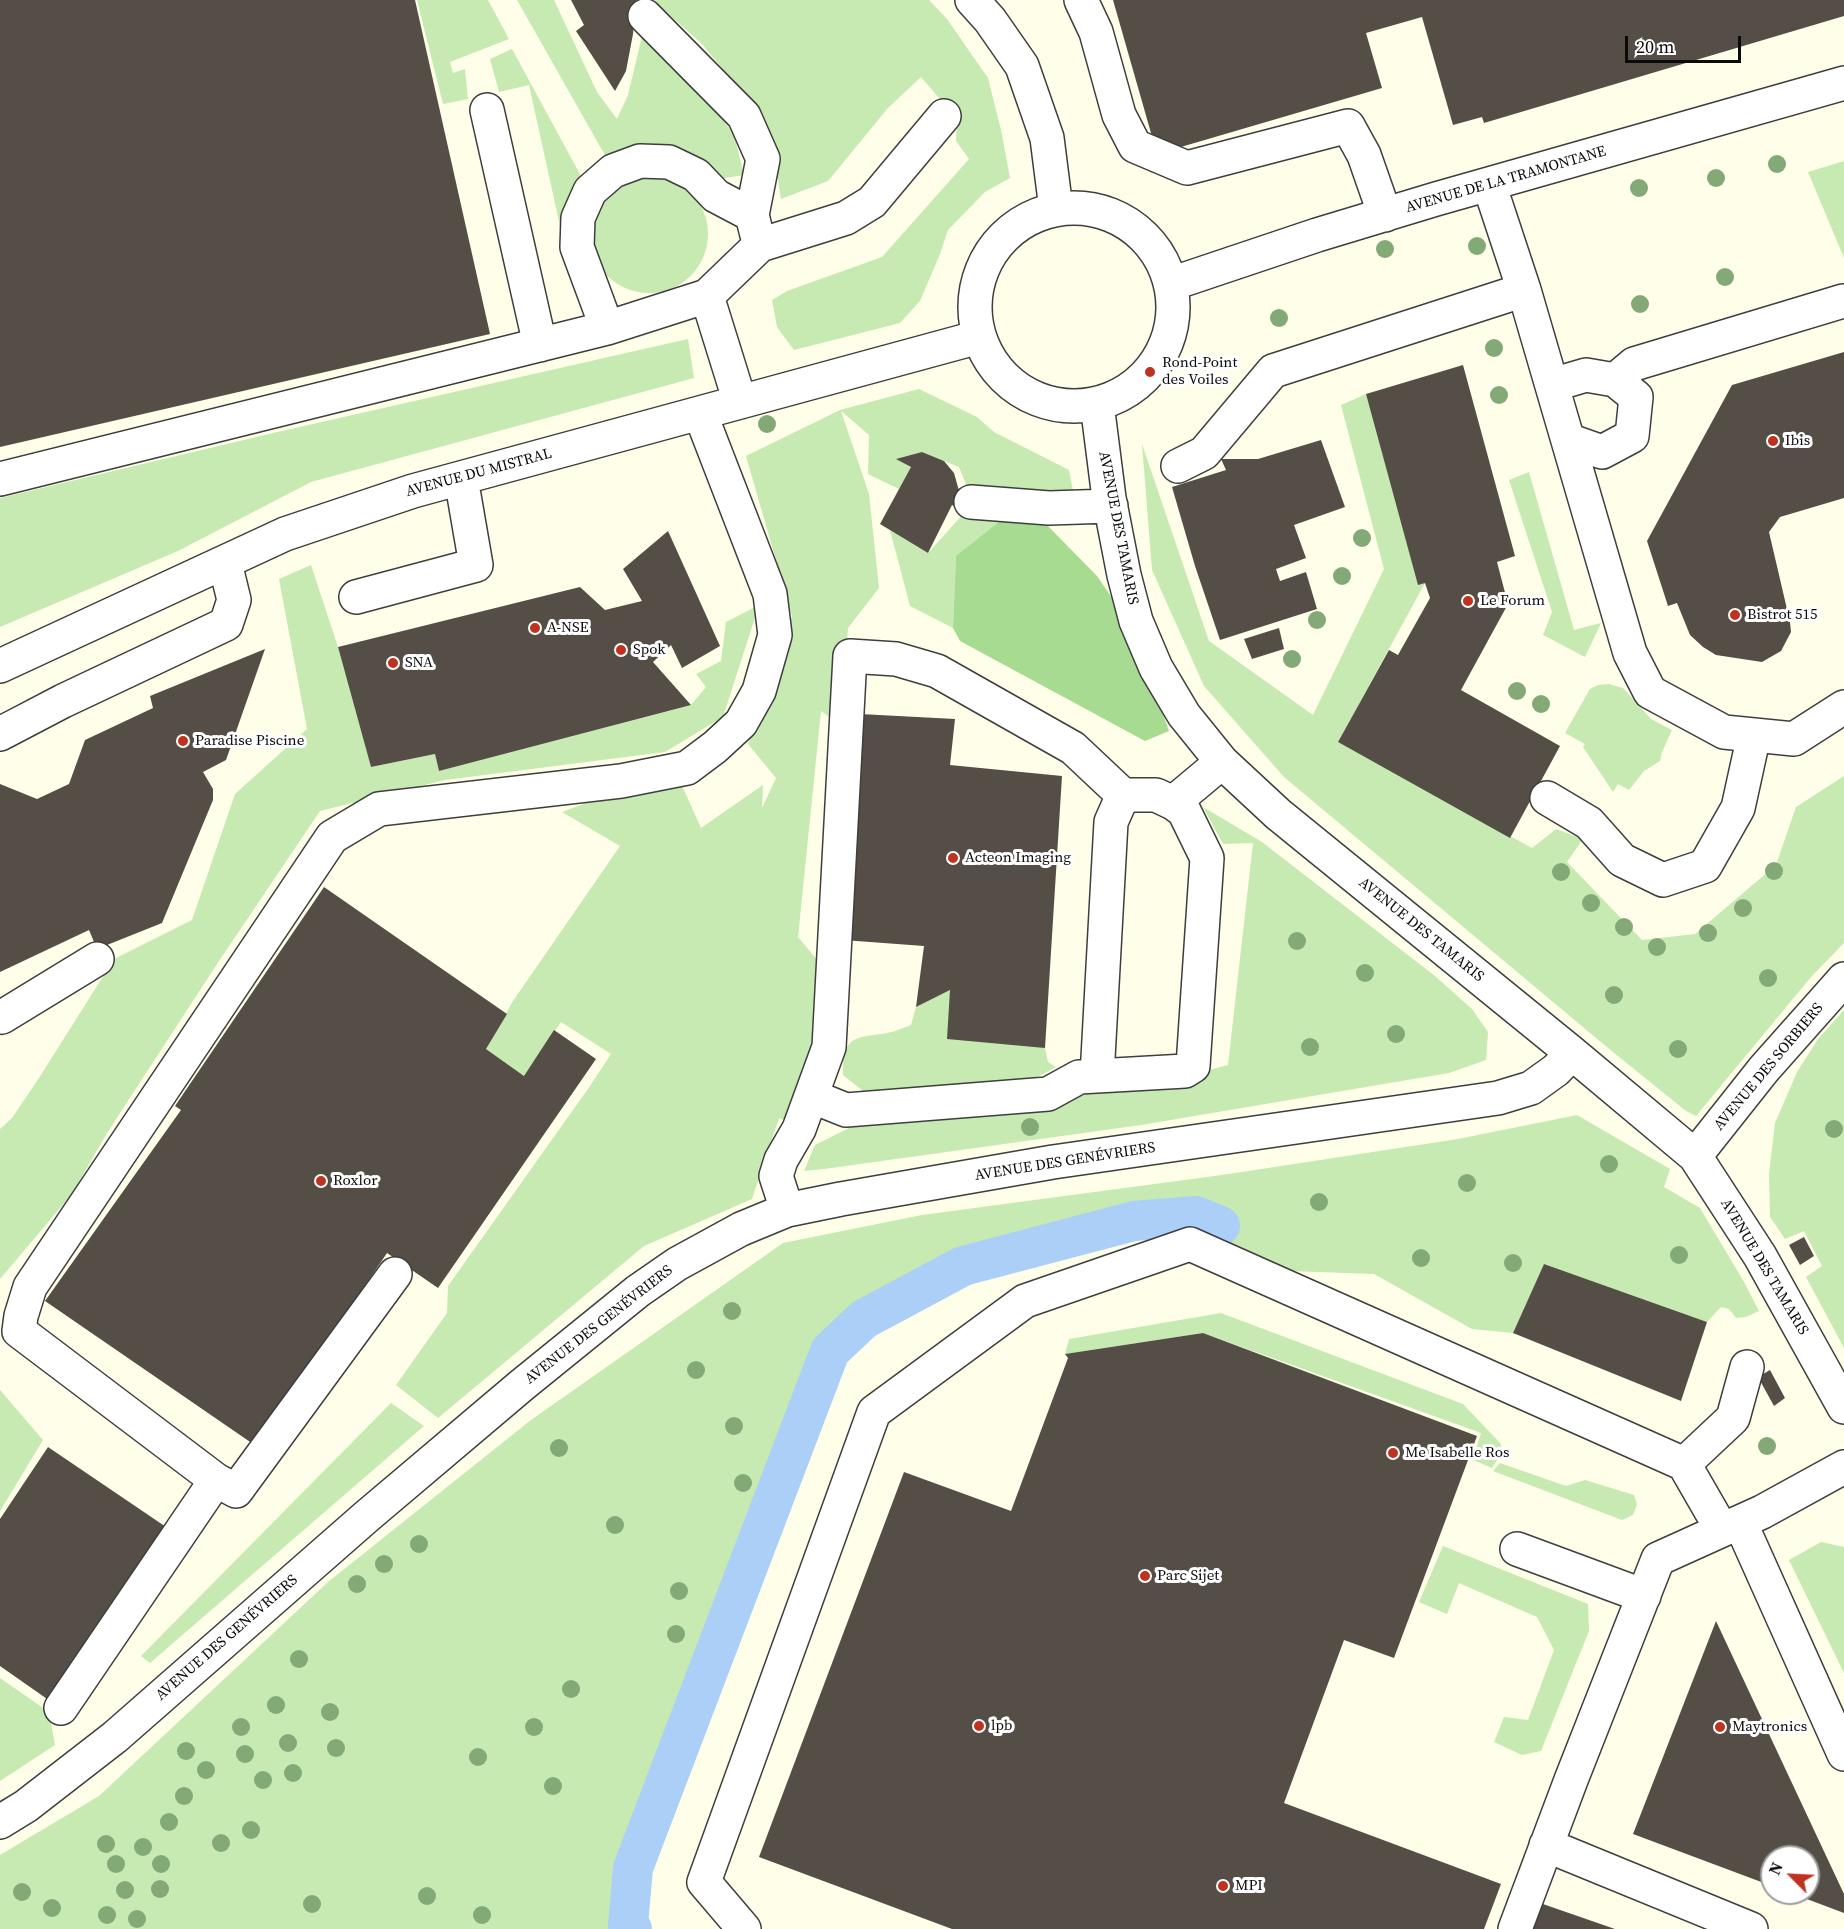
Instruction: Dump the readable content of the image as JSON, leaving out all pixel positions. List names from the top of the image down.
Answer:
{
  "streets": {
    "street": [
      "AVENUE DE LA TRAMONTANE",
      "AVENUE DU MISTRAL",
      "AVENUE DES TAMARIS",
      "AVENUE DES SORBIERS",
      "AVENUE DES GENÉVRIERS"
    ]
  },
  "crossings": [
    ["AVENUE DE LA TRAMONTANE", "AVENUE DU MISTRAL"],
    ["AVENUE DE LA TRAMONTANE", "AVENUE DES TAMARIS"],
    ["AVENUE DU MISTRAL", "AVENUE DES TAMARIS"],
    ["AVENUE DES TAMARIS", "AVENUE DES SORBIERS"],
    ["AVENUE DES TAMARIS", "AVENUE DES GENÉVRIERS"]
  ],
  "places": [
    "Rond-Point des Voiles",
    "Ibis",
    "Le Forum",
    "Bistrot 515",
    "A-NSE",
    "Spok",
    "SNA",
    "Paradise Piscine",
    "Acteon Imaging",
    "Roxlor",
    "Me Isabelle Ros",
    "Parc Sijet",
    "lpb",
    "Maytronics",
    "MPI"
  ],
  "scale_bar": "20 m",
  "north": "top left"
}
